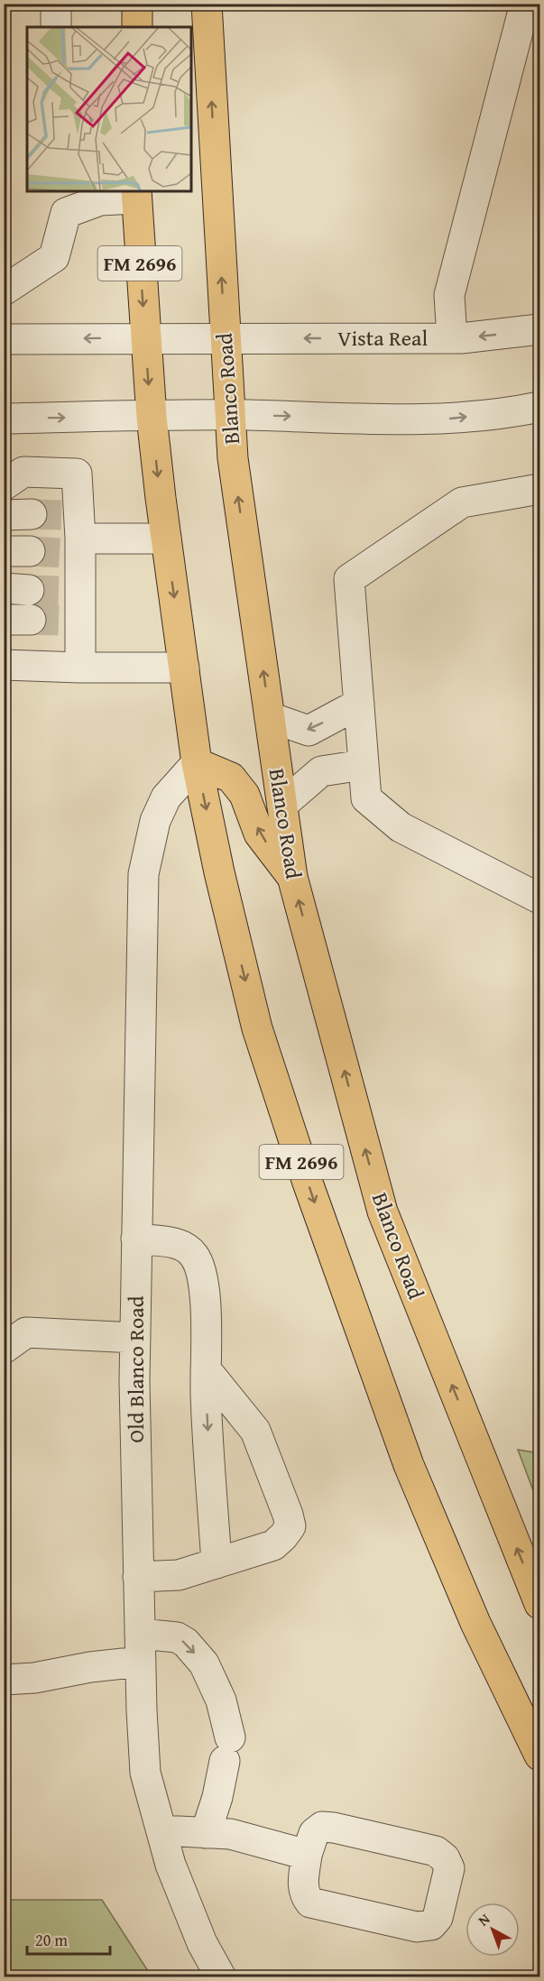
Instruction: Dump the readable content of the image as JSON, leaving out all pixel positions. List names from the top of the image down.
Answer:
{
  "streets": {
    "main road": ["FM 2696", "Blanco Road"],
    "street": ["Vista Real", "Old Blanco Road"]
  },
  "crossings": [
    ["FM 2696", "Vista Real"],
    ["FM 2696", "Old Blanco Road"],
    ["Vista Real", "Blanco Road"]
  ],
  "scale_bar": "20 m",
  "north": "top left"
}
